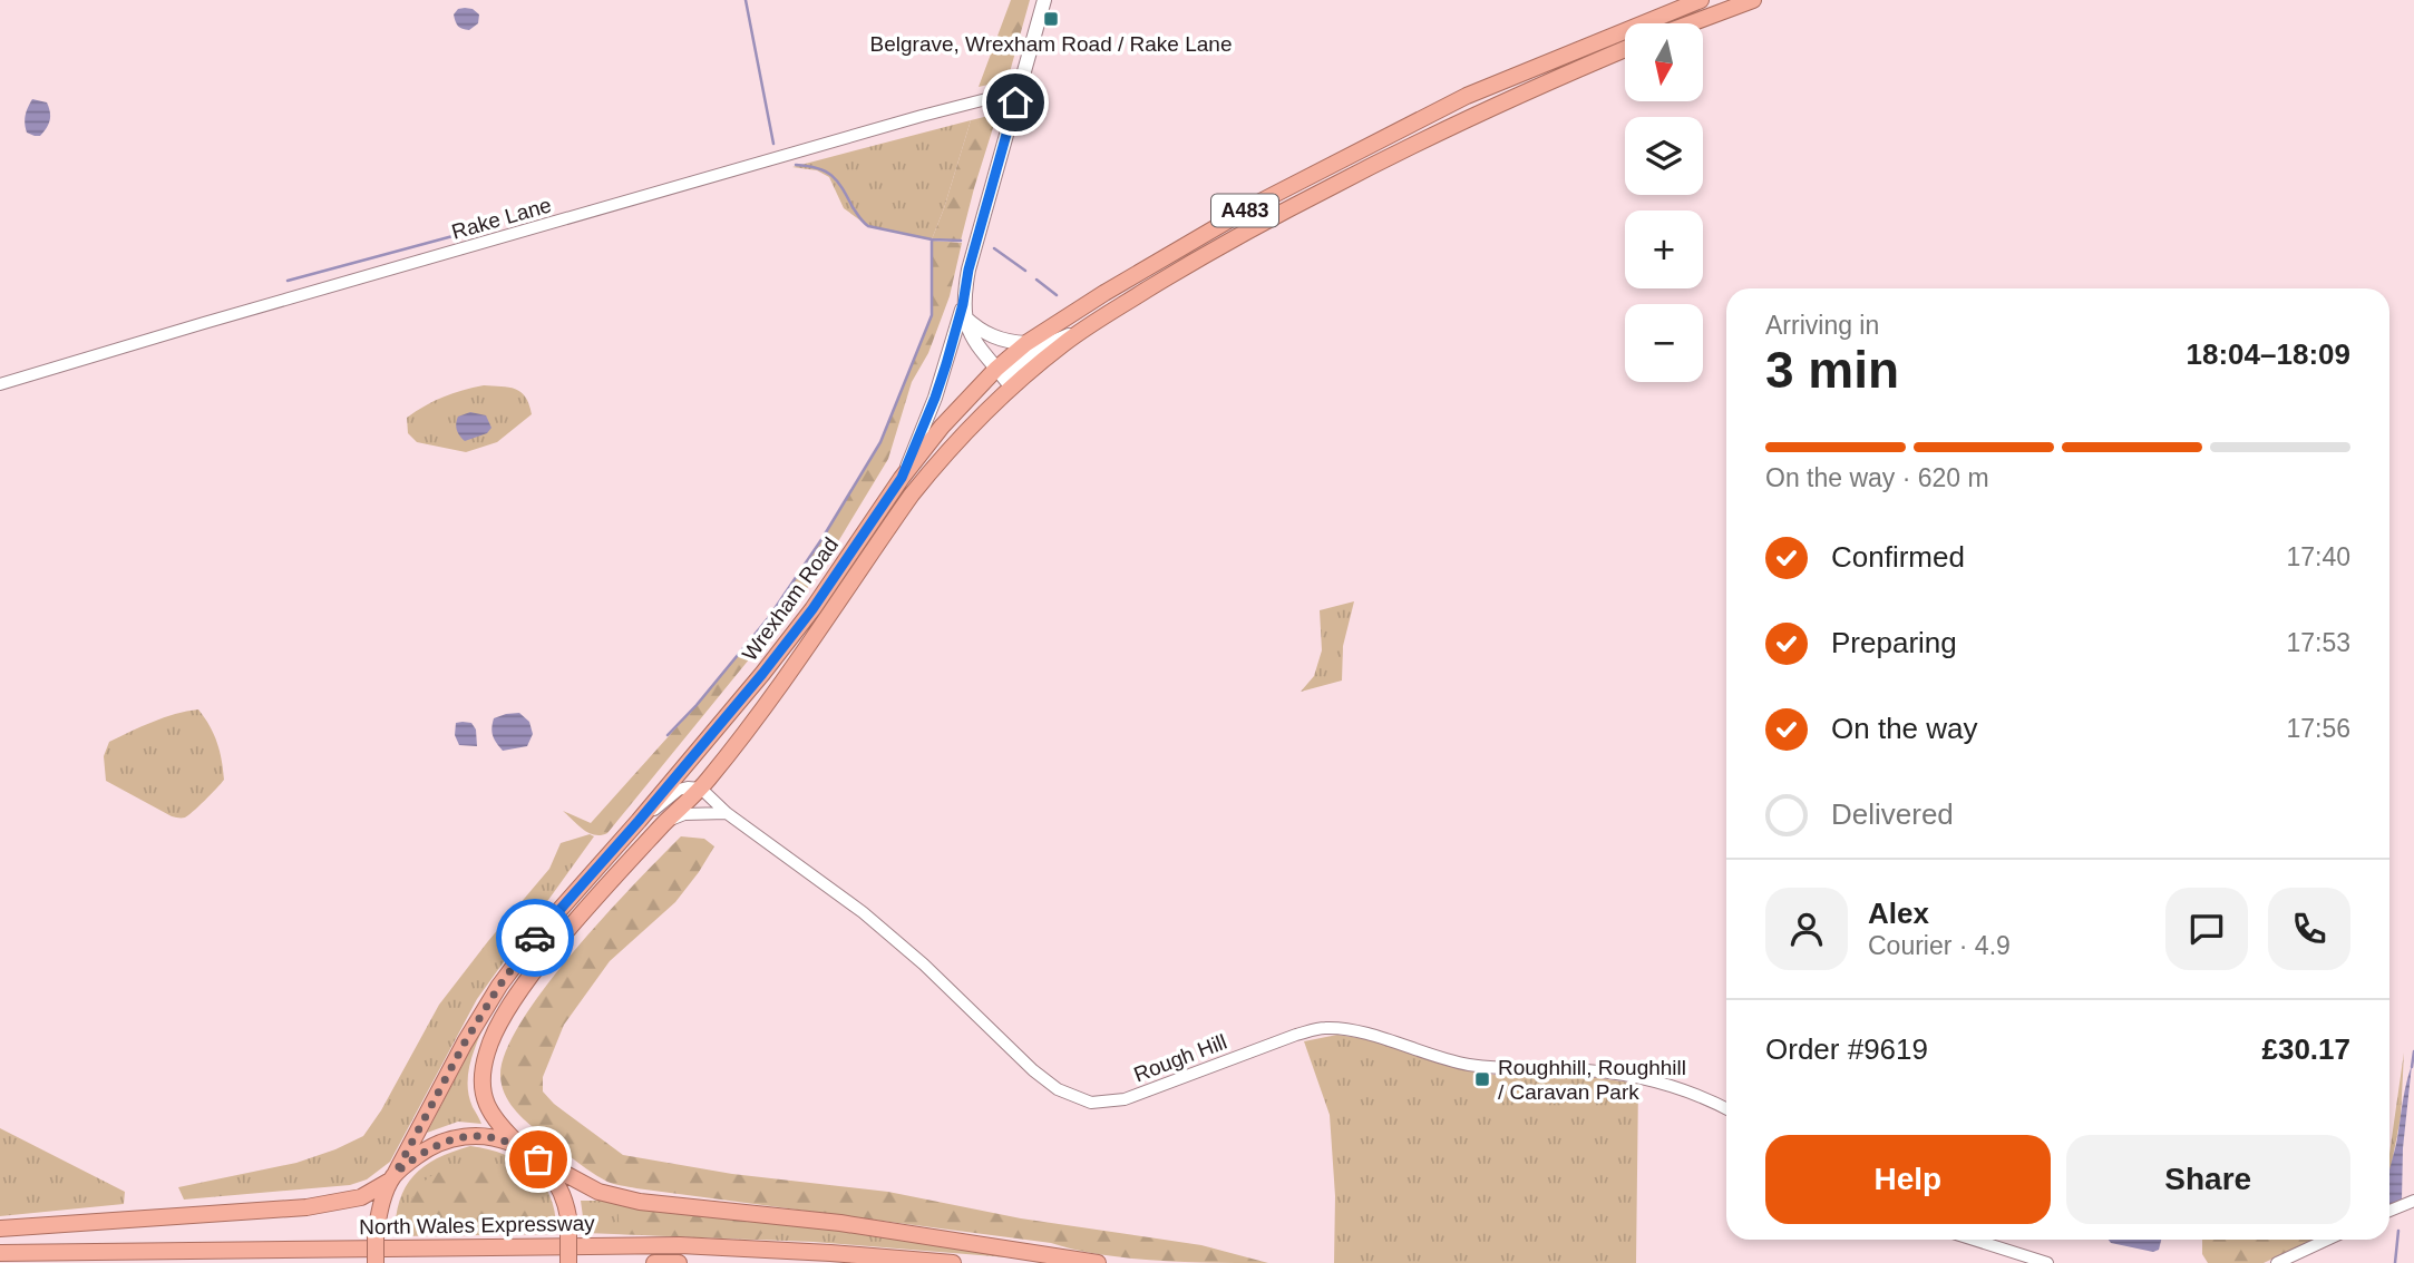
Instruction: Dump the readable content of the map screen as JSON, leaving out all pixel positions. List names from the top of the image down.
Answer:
{
  "streets": {
    "highway": ["A483", "Wrexham Road", "North Wales Expressway"],
    "street": ["Rake Lane", "Rough Hill"]
  },
  "crossings": [
    ["A483", "Wrexham Road"],
    ["Wrexham Road", "Rough Hill"]
  ],
  "places": {
    "transit": ["Belgrave, Wrexham Road / Rake Lane", "Roughhill, Roughhill / Caravan Park"]
  },
  "north": "bottom",
  "page": {
    "map_buttons": ["+", "−"],
    "heading": ["3 min", "Arriving in", "18:04–18:09"],
    "panel": [
      "Alex",
      "Courier · 4.9",
      "Order #9619",
      "£30.17"
    ],
    "bar": "On the way · 620 m",
    "list": [
      ["Confirmed", "17:40"],
      ["Preparing", "17:53"],
      ["On the way", "17:56"],
      "Delivered"
    ],
    "buttons": ["Help", "Share"]
  }
}
